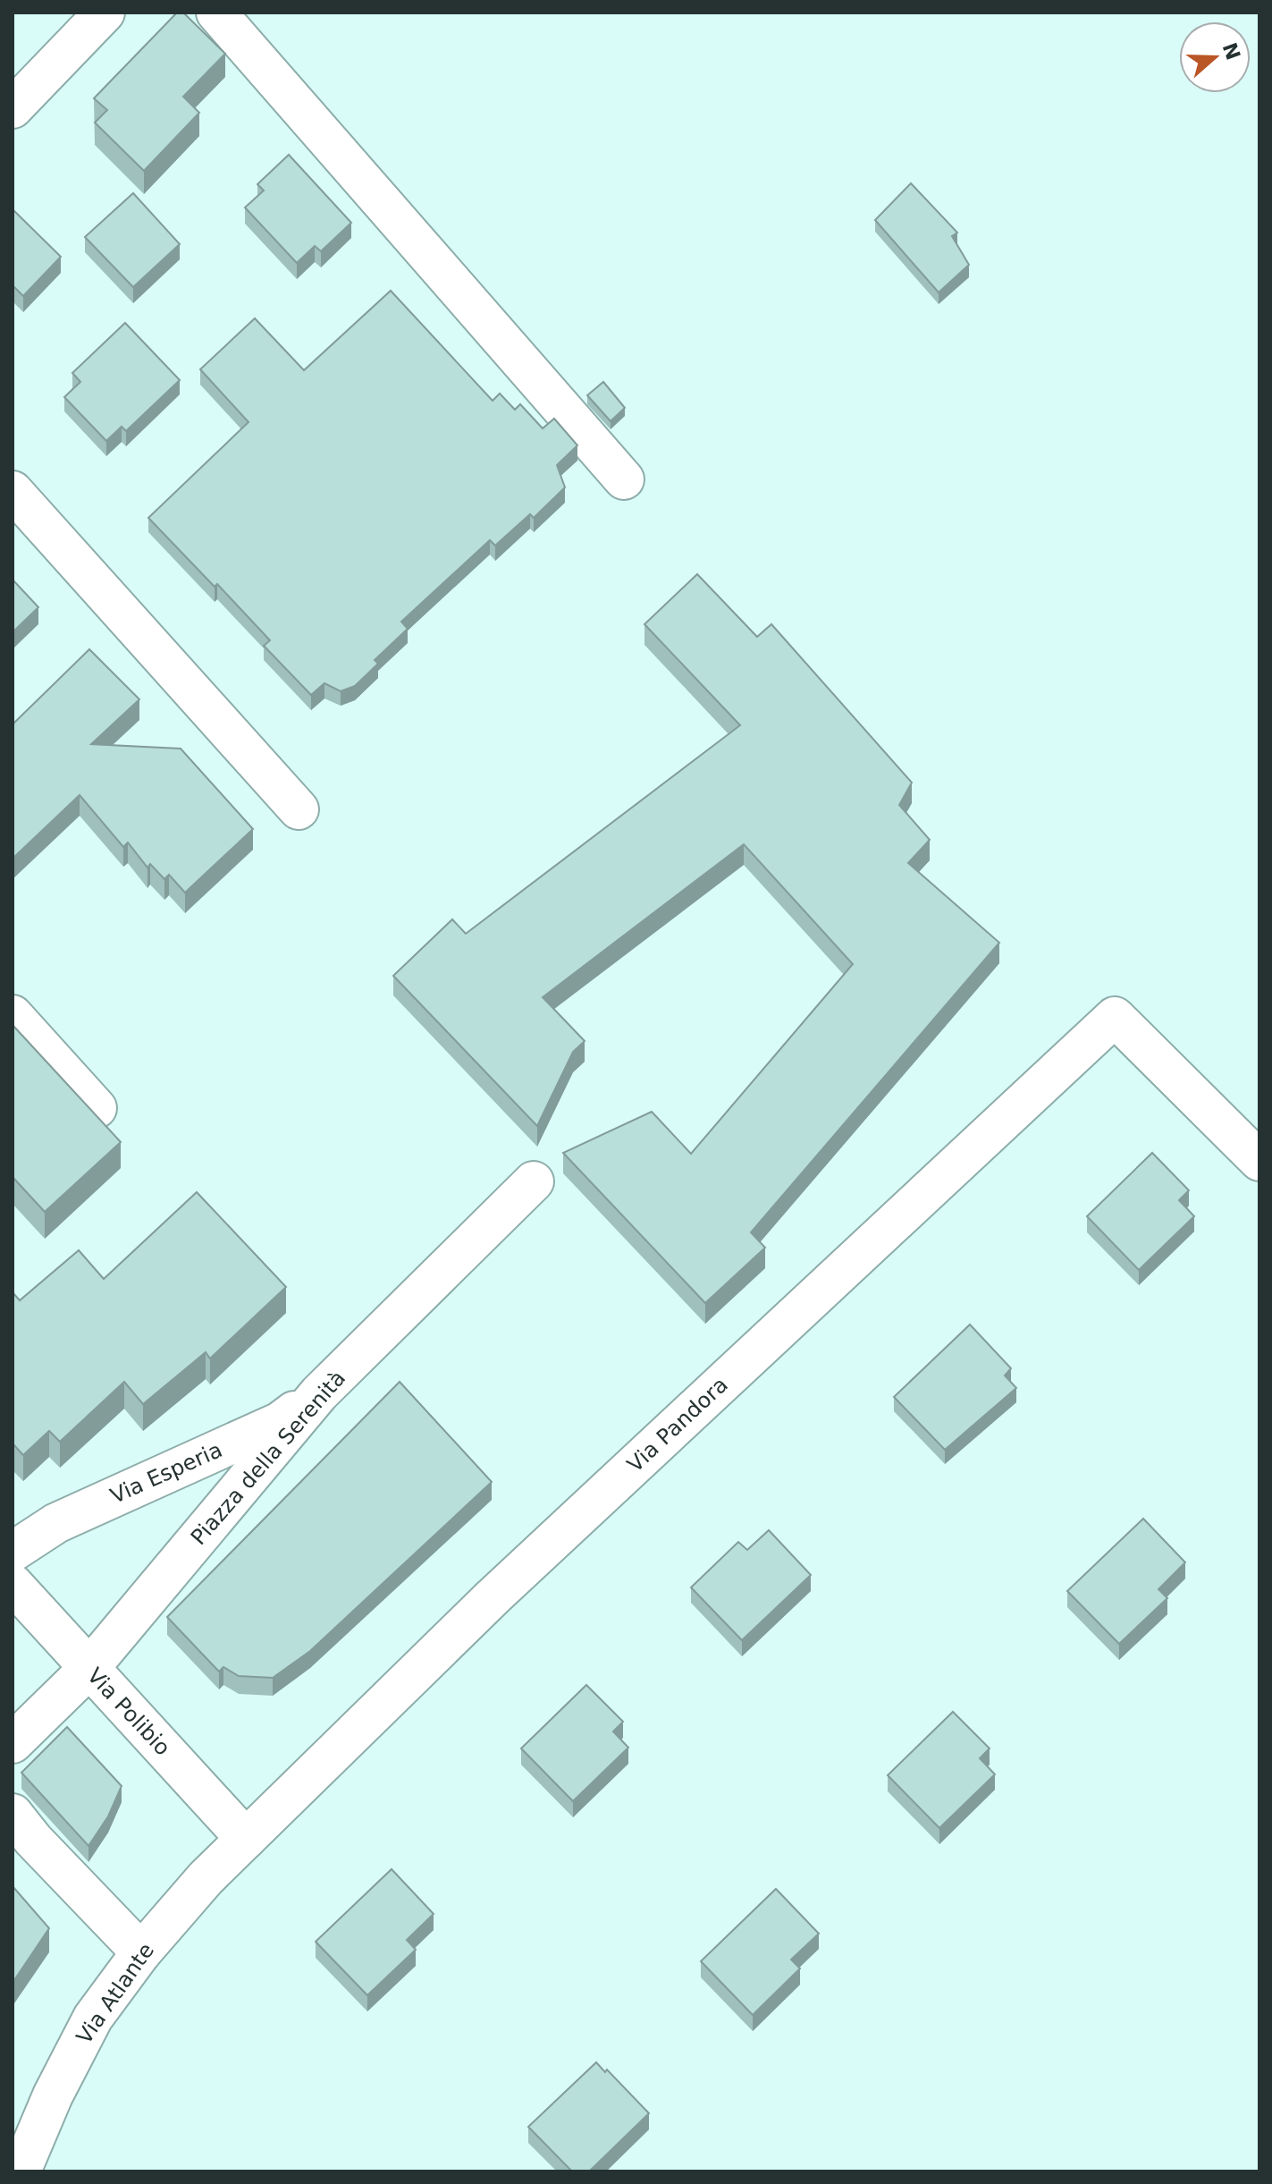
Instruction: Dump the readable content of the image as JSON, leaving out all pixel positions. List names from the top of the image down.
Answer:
{
  "streets": {
    "street": [
      "Via Pandora",
      "Piazza della Serenità",
      "Via Esperia",
      "Via Polibio",
      "Via Atlante"
    ]
  },
  "crossings": [
    ["Via Pandora", "Via Polibio"],
    ["Via Pandora", "Via Atlante"],
    ["Piazza della Serenità", "Via Esperia"],
    ["Piazza della Serenità", "Via Polibio"],
    ["Via Polibio", "Via Atlante"]
  ],
  "north": "right"
}
